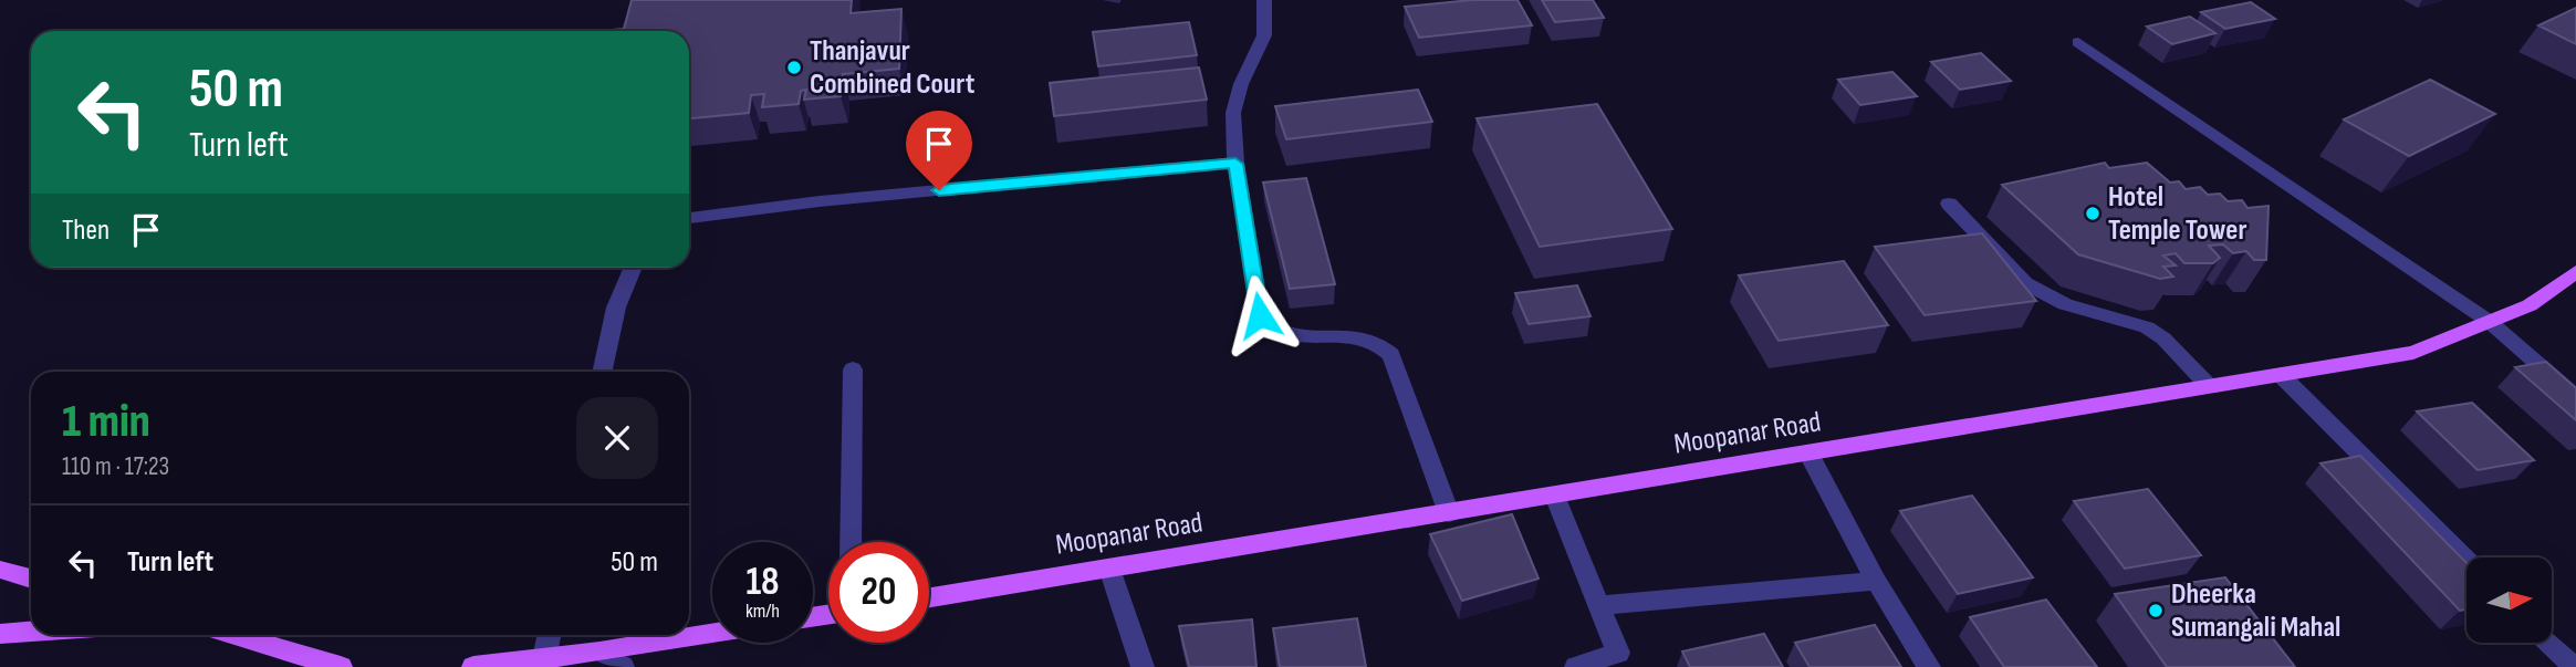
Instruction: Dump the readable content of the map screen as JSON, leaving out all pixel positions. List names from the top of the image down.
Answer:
{
  "streets": {
    "main road": ["Moopanar Road"]
  },
  "places": ["Thanjavur Combined Court", "Hotel Temple Tower", "Dheerka Sumangali Mahal"],
  "north": "right",
  "page": {
    "turn": ["50 m", "Turn left"],
    "then": "Then",
    "heading": ["1 min", "110 m · 17:23"],
    "list": [
      {
        "name": "Turn left",
        "value": "50 m"
      }
    ],
    "speed": "18 km/h",
    "limit": "20"
  }
}
